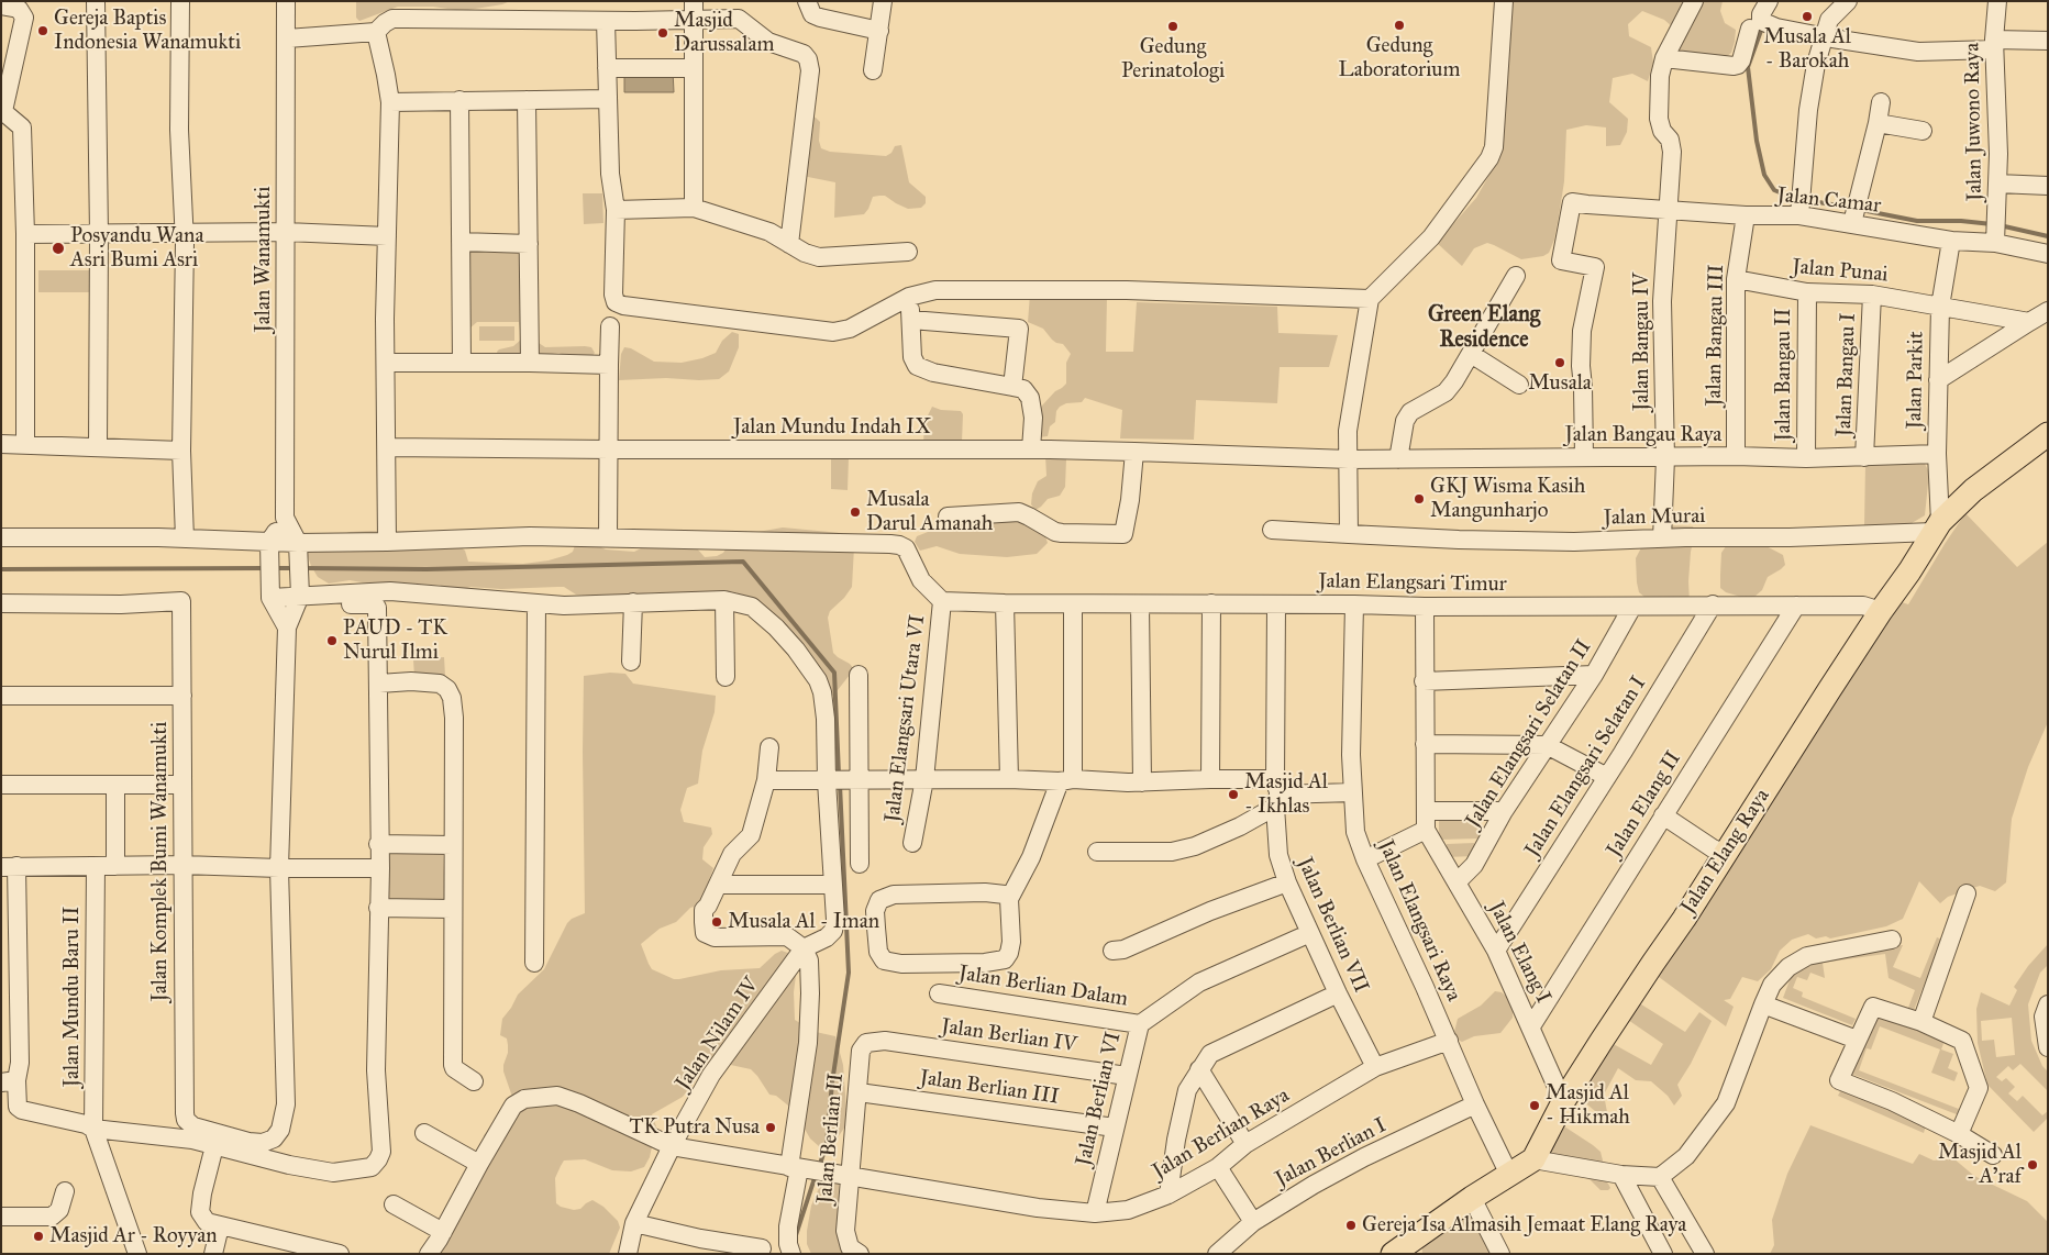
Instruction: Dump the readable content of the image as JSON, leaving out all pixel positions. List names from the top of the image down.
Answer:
{
  "streets": {
    "main road": ["Jalan Elang Raya"],
    "street": [
      "Jalan Juwono Raya",
      "Jalan Camar",
      "Jalan Wanamukti",
      "Jalan Punai",
      "Jalan Bangau III",
      "Jalan Bangau IV",
      "Jalan Bangau II",
      "Jalan Bangau I",
      "Jalan Parkit",
      "Jalan Mundu Indah IX",
      "Jalan Bangau Raya",
      "Jalan Murai",
      "Jalan Elangsari Timur",
      "Jalan Elangsari Utara VI",
      "Jalan Elangsari Selatan II",
      "Jalan Elangsari Selatan I",
      "Jalan Elang II",
      "Jalan Komplek Bumi Wanamukti",
      "Jalan Elangsari Raya",
      "Jalan Berlian VII",
      "Jalan Elang I",
      "Jalan Berlian Dalam",
      "Jalan Mundu Baru II",
      "Jalan Nilam IV",
      "Jalan Berlian IV",
      "Jalan Berlian III",
      "Jalan Berlian VI",
      "Jalan Berlian Raya",
      "Jalan Berlian II",
      "Jalan Berlian I"
    ]
  },
  "crossings": [
    ["Jalan Juwono Raya", "Jalan Camar"],
    ["Jalan Camar", "Jalan Bangau III"],
    ["Jalan Camar", "Jalan Bangau IV"],
    ["Jalan Camar", "Jalan Parkit"],
    ["Jalan Camar", "Jalan Bangau Raya"],
    ["Jalan Punai", "Jalan Bangau III"],
    ["Jalan Punai", "Jalan Bangau II"],
    ["Jalan Punai", "Jalan Bangau I"],
    ["Jalan Punai", "Jalan Parkit"],
    ["Jalan Bangau III", "Jalan Bangau Raya"],
    ["Jalan Bangau IV", "Jalan Bangau Raya"],
    ["Jalan Bangau IV", "Jalan Murai"],
    ["Jalan Bangau II", "Jalan Bangau Raya"],
    ["Jalan Bangau I", "Jalan Bangau Raya"],
    ["Jalan Parkit", "Jalan Bangau Raya"],
    ["Jalan Parkit", "Jalan Murai"],
    ["Jalan Parkit", "Jalan Elang Raya"],
    ["Jalan Mundu Indah IX", "Jalan Bangau Raya"],
    ["Jalan Murai", "Jalan Elang Raya"],
    ["Jalan Elangsari Timur", "Jalan Elangsari Utara VI"],
    ["Jalan Elangsari Timur", "Jalan Elangsari Selatan II"],
    ["Jalan Elangsari Timur", "Jalan Elangsari Selatan I"],
    ["Jalan Elangsari Timur", "Jalan Elang II"],
    ["Jalan Elangsari Timur", "Jalan Elang Raya"],
    ["Jalan Elangsari Timur", "Jalan Elangsari Raya"],
    ["Jalan Elangsari Timur", "Jalan Berlian VII"],
    ["Jalan Elangsari Selatan II", "Jalan Elang I"],
    ["Jalan Elangsari Selatan I", "Jalan Elang I"],
    ["Jalan Elang II", "Jalan Elang I"],
    ["Jalan Elang Raya", "Jalan Elangsari Raya"],
    ["Jalan Elang Raya", "Jalan Elang I"],
    ["Jalan Elangsari Raya", "Jalan Berlian Raya"],
    ["Jalan Elangsari Raya", "Jalan Berlian I"],
    ["Jalan Berlian VII", "Jalan Berlian VI"],
    ["Jalan Berlian VII", "Jalan Berlian Raya"],
    ["Jalan Berlian Dalam", "Jalan Berlian VI"],
    ["Jalan Nilam IV", "Jalan Berlian Raya"],
    ["Jalan Berlian IV", "Jalan Berlian VI"],
    ["Jalan Berlian IV", "Jalan Berlian II"],
    ["Jalan Berlian III", "Jalan Berlian VI"],
    ["Jalan Berlian III", "Jalan Berlian II"],
    ["Jalan Berlian VI", "Jalan Berlian Raya"],
    ["Jalan Berlian Raya", "Jalan Berlian II"]
  ],
  "districts": ["Green Elang Residence"],
  "places": [
    "Musala Al - Barokah",
    "Gedung Laboratorium",
    "Gedung Perinatologi",
    "Gereja Baptis Indonesia Wanamukti",
    "Masjid Darussalam",
    "Posyandu Wana Asri Bumi Asri",
    "Musala",
    "GKJ Wisma Kasih Mangunharjo",
    "Musala Darul Amanah",
    "PAUD - TK Nurul Ilmi",
    "Masjid Al - Ikhlas",
    "Musala Al - Iman",
    "Masjid Al - Hikmah",
    "TK Putra Nusa",
    "Masjid Al - A'raf",
    "Gereja Isa Almasih Jemaat Elang Raya",
    "Masjid Ar - Royyan"
  ]
}
